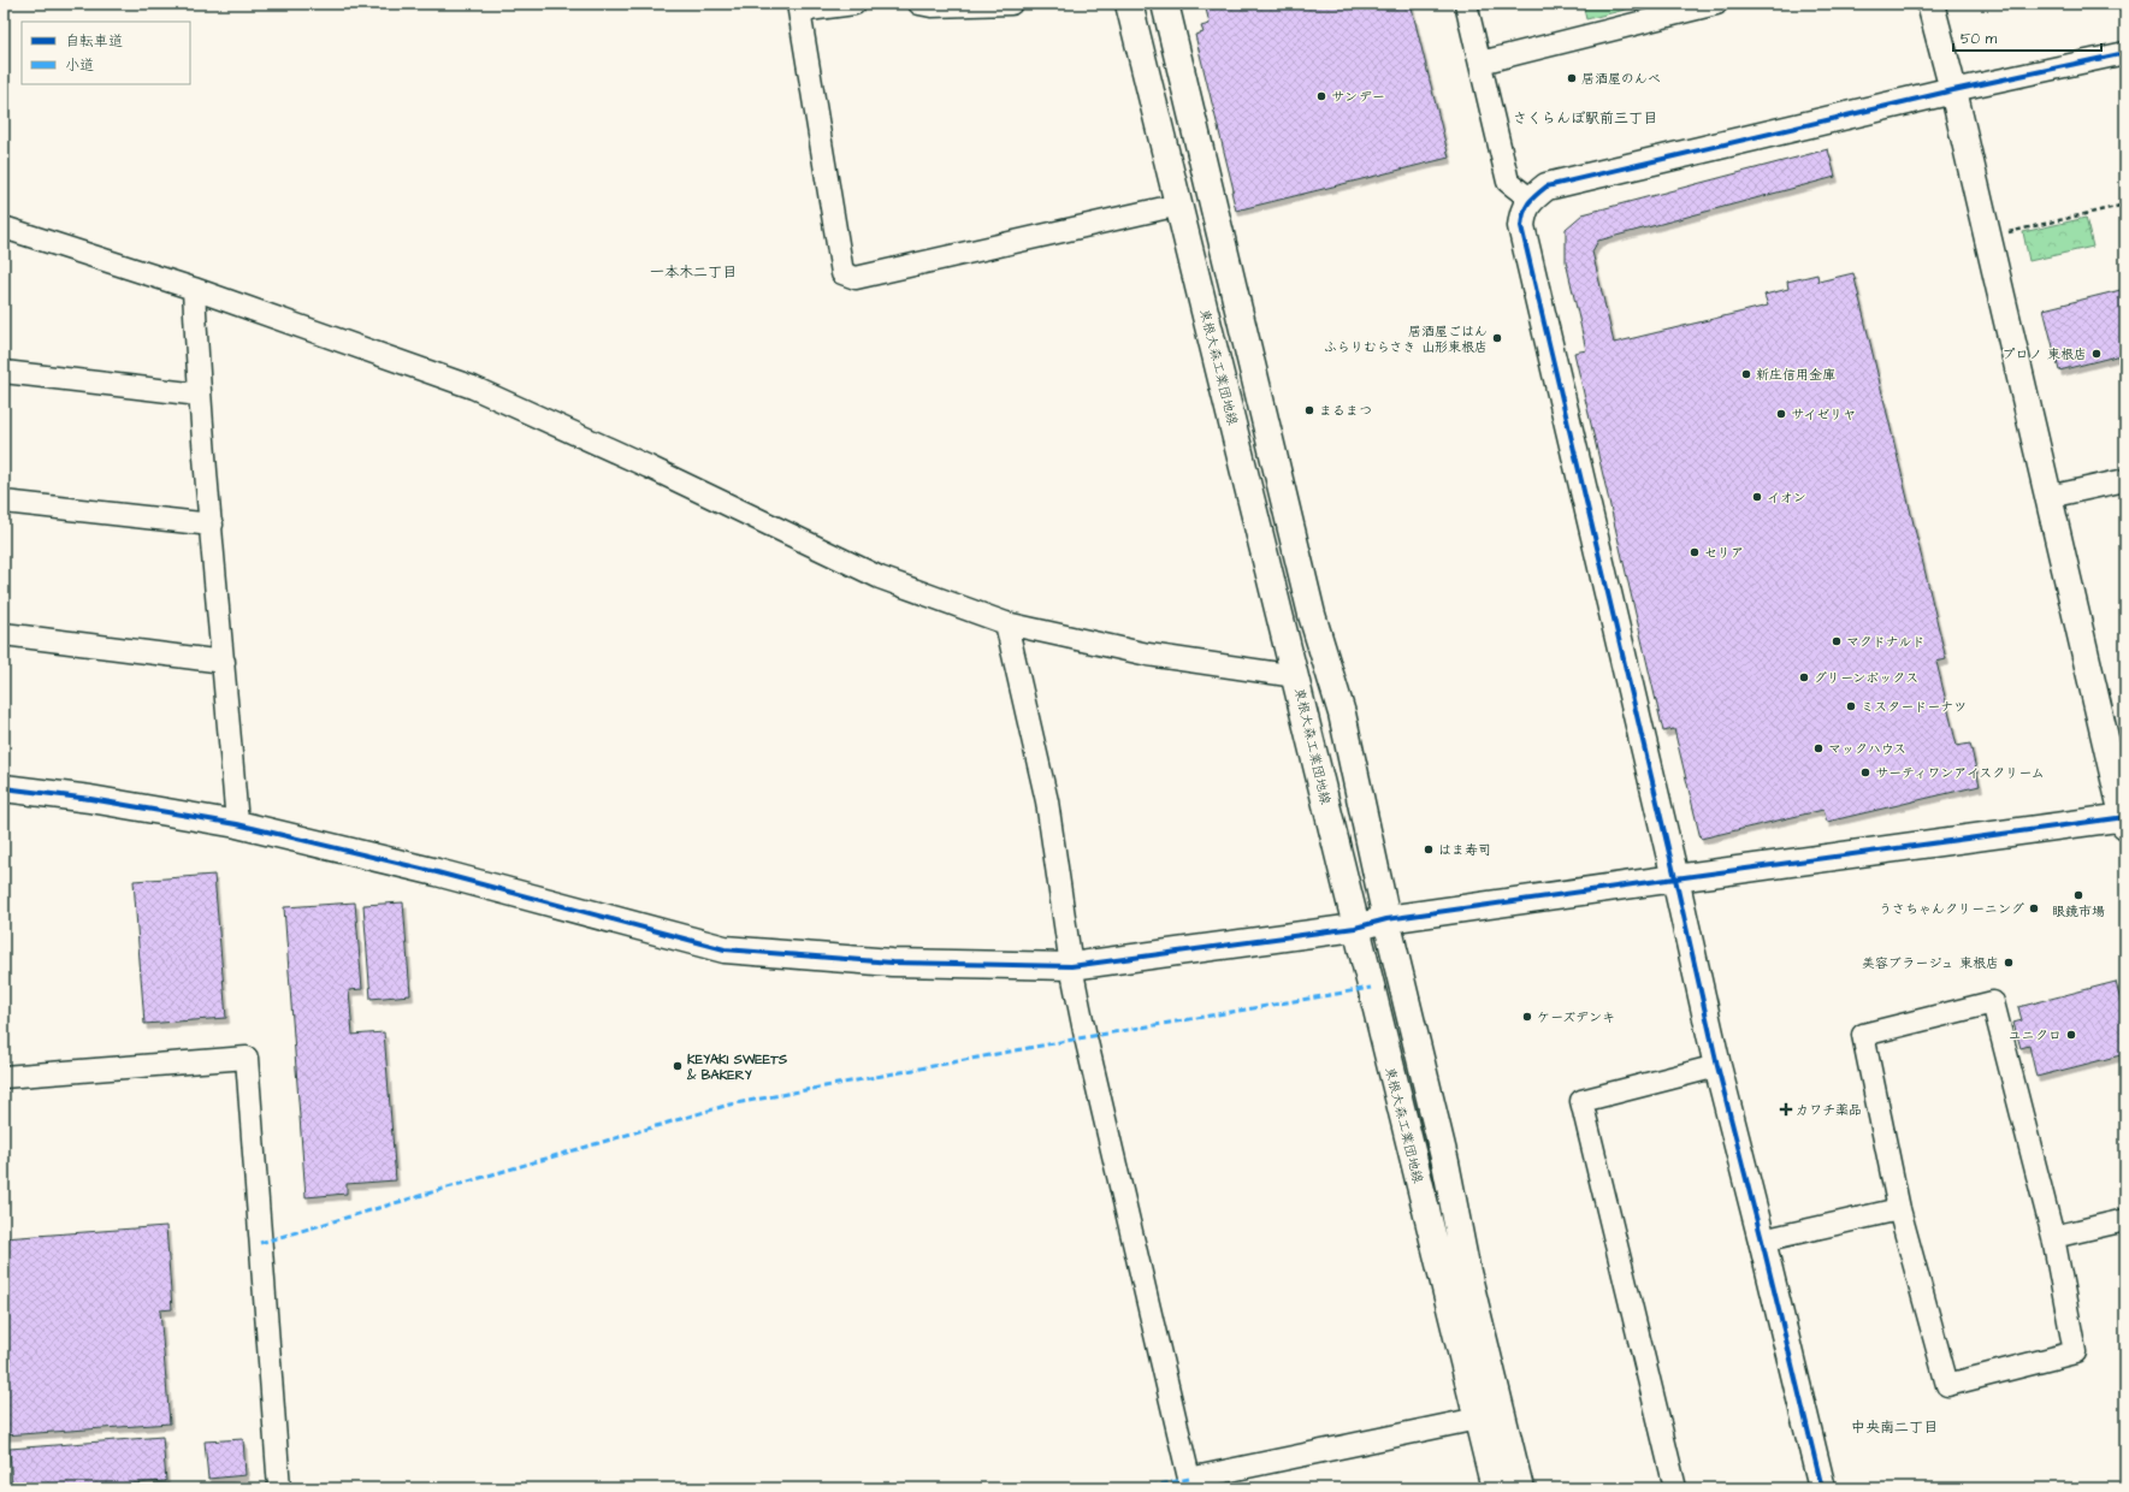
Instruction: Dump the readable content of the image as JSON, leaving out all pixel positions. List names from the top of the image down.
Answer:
{
  "streets": {
    "street": ["東根大森工業団地線"]
  },
  "districts": ["さくらんぼ駅前三丁目", "一本木二丁目", "中央南二丁目"],
  "places": {
    "other": [
      "居酒屋のんべ",
      "サンデー",
      "居酒屋ごはん ふらりむらさき 山形東根店",
      "プロノ 東根店",
      "新庄信用金庫",
      "まるまつ",
      "サイゼリヤ",
      "イオン",
      "セリア",
      "マクドナルド",
      "グリーンボックス",
      "ミスタードーナツ",
      "マックハウス",
      "サーティワンアイスクリーム",
      "はま寿司",
      "眼鏡市場",
      "うさちゃんクリーニング",
      "美容ブラージュ 東根店",
      "ケーズデンキ",
      "ユニクロ",
      "KEYAKI SWEETS & BAKERY"
    ],
    "health": ["カワチ薬品"]
  },
  "legend": ["自転車道", "小道"],
  "scale_bar": "50 m"
}
